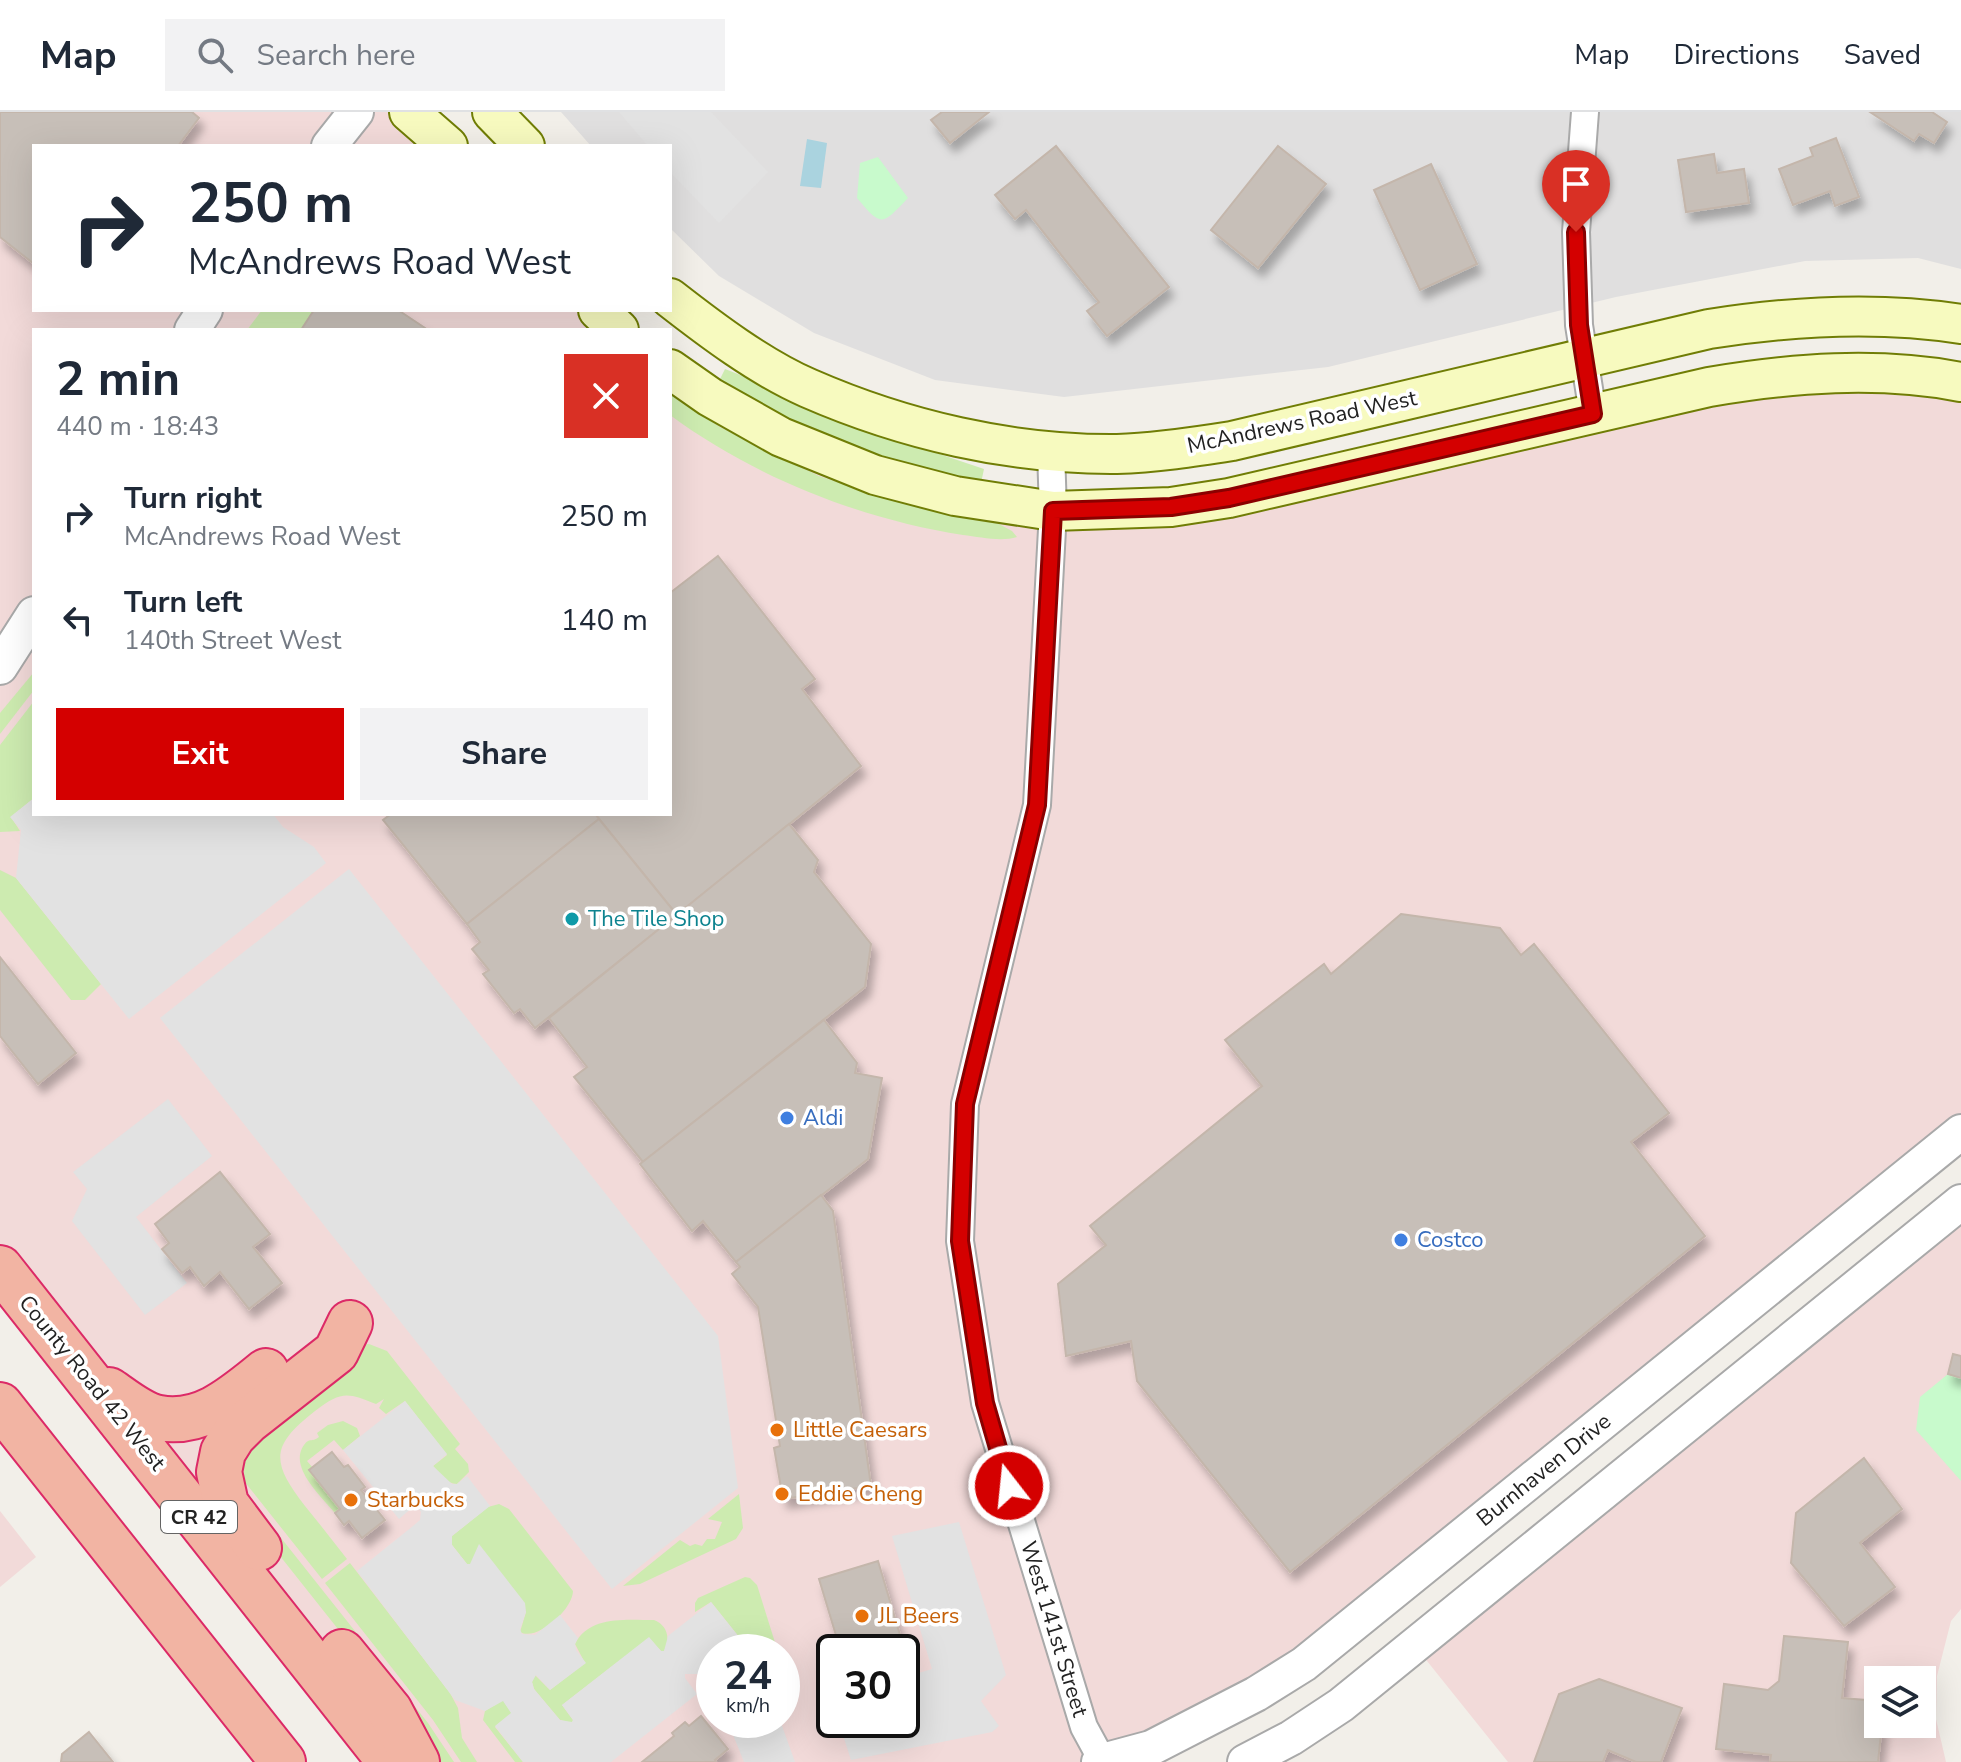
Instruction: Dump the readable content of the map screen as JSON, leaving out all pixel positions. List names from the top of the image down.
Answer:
{
  "streets": {
    "highway": ["County Road 42 West", "CR 42"],
    "main road": ["McAndrews Road West"],
    "street": ["Burnhaven Drive", "West 141st Street"]
  },
  "crossings": [
    ["McAndrews Road West", "West 141st Street"],
    ["Burnhaven Drive", "West 141st Street"]
  ],
  "places": [
    "The Tile Shop",
    "Aldi",
    "Costco",
    "Little Caesars",
    "Eddie Cheng",
    "Starbucks",
    "JL Beers"
  ],
  "page": {
    "header": "Map",
    "search": "Search here",
    "nav": ["Map", "Directions", "Saved"],
    "turn": ["250 m", "McAndrews Road West"],
    "heading": ["2 min", "440 m · 18:43"],
    "list": [
      {
        "name": "Turn right",
        "note": "McAndrews Road West",
        "value": "250 m"
      },
      {
        "name": "Turn left",
        "note": "140th Street West",
        "value": "140 m"
      }
    ],
    "buttons": ["Exit", "Share"],
    "speed": "24 km/h",
    "limit": "30"
  }
}
